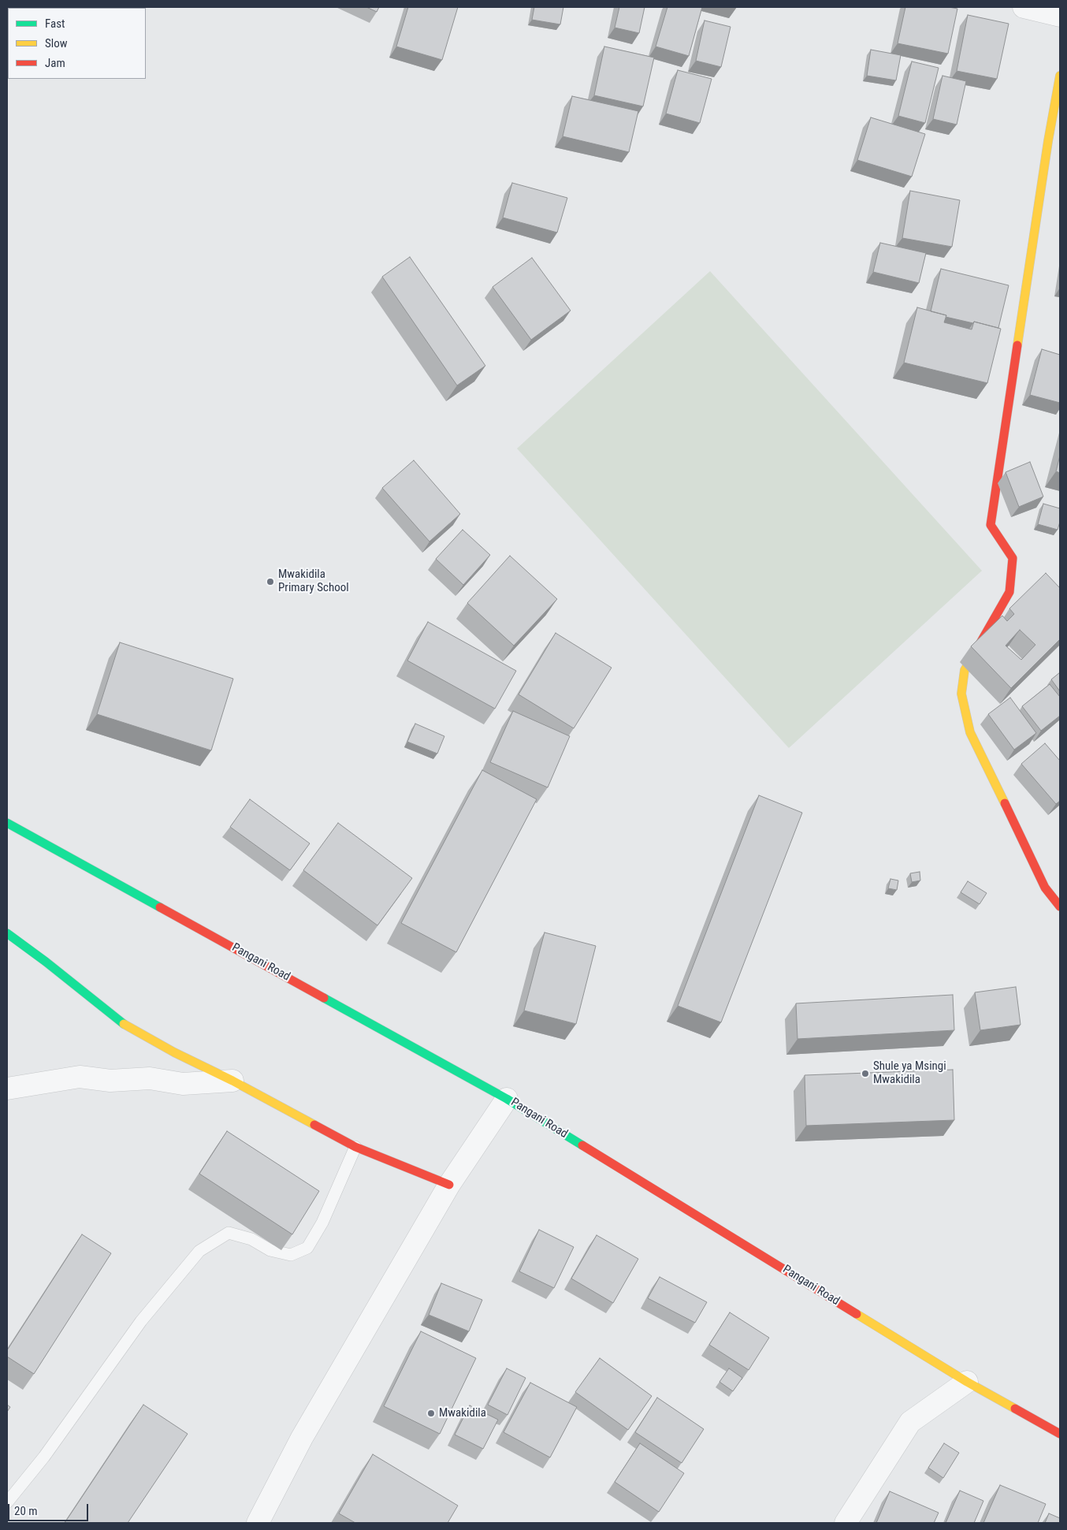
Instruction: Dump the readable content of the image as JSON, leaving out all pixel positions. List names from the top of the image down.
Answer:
{
  "streets": {
    "street": ["Pangani Road"]
  },
  "places": ["Mwakidila Primary School", "Shule ya Msingi Mwakidila", "Mwakidila"],
  "legend": ["Fast", "Slow", "Jam"],
  "scale_bar": "20 m"
}
